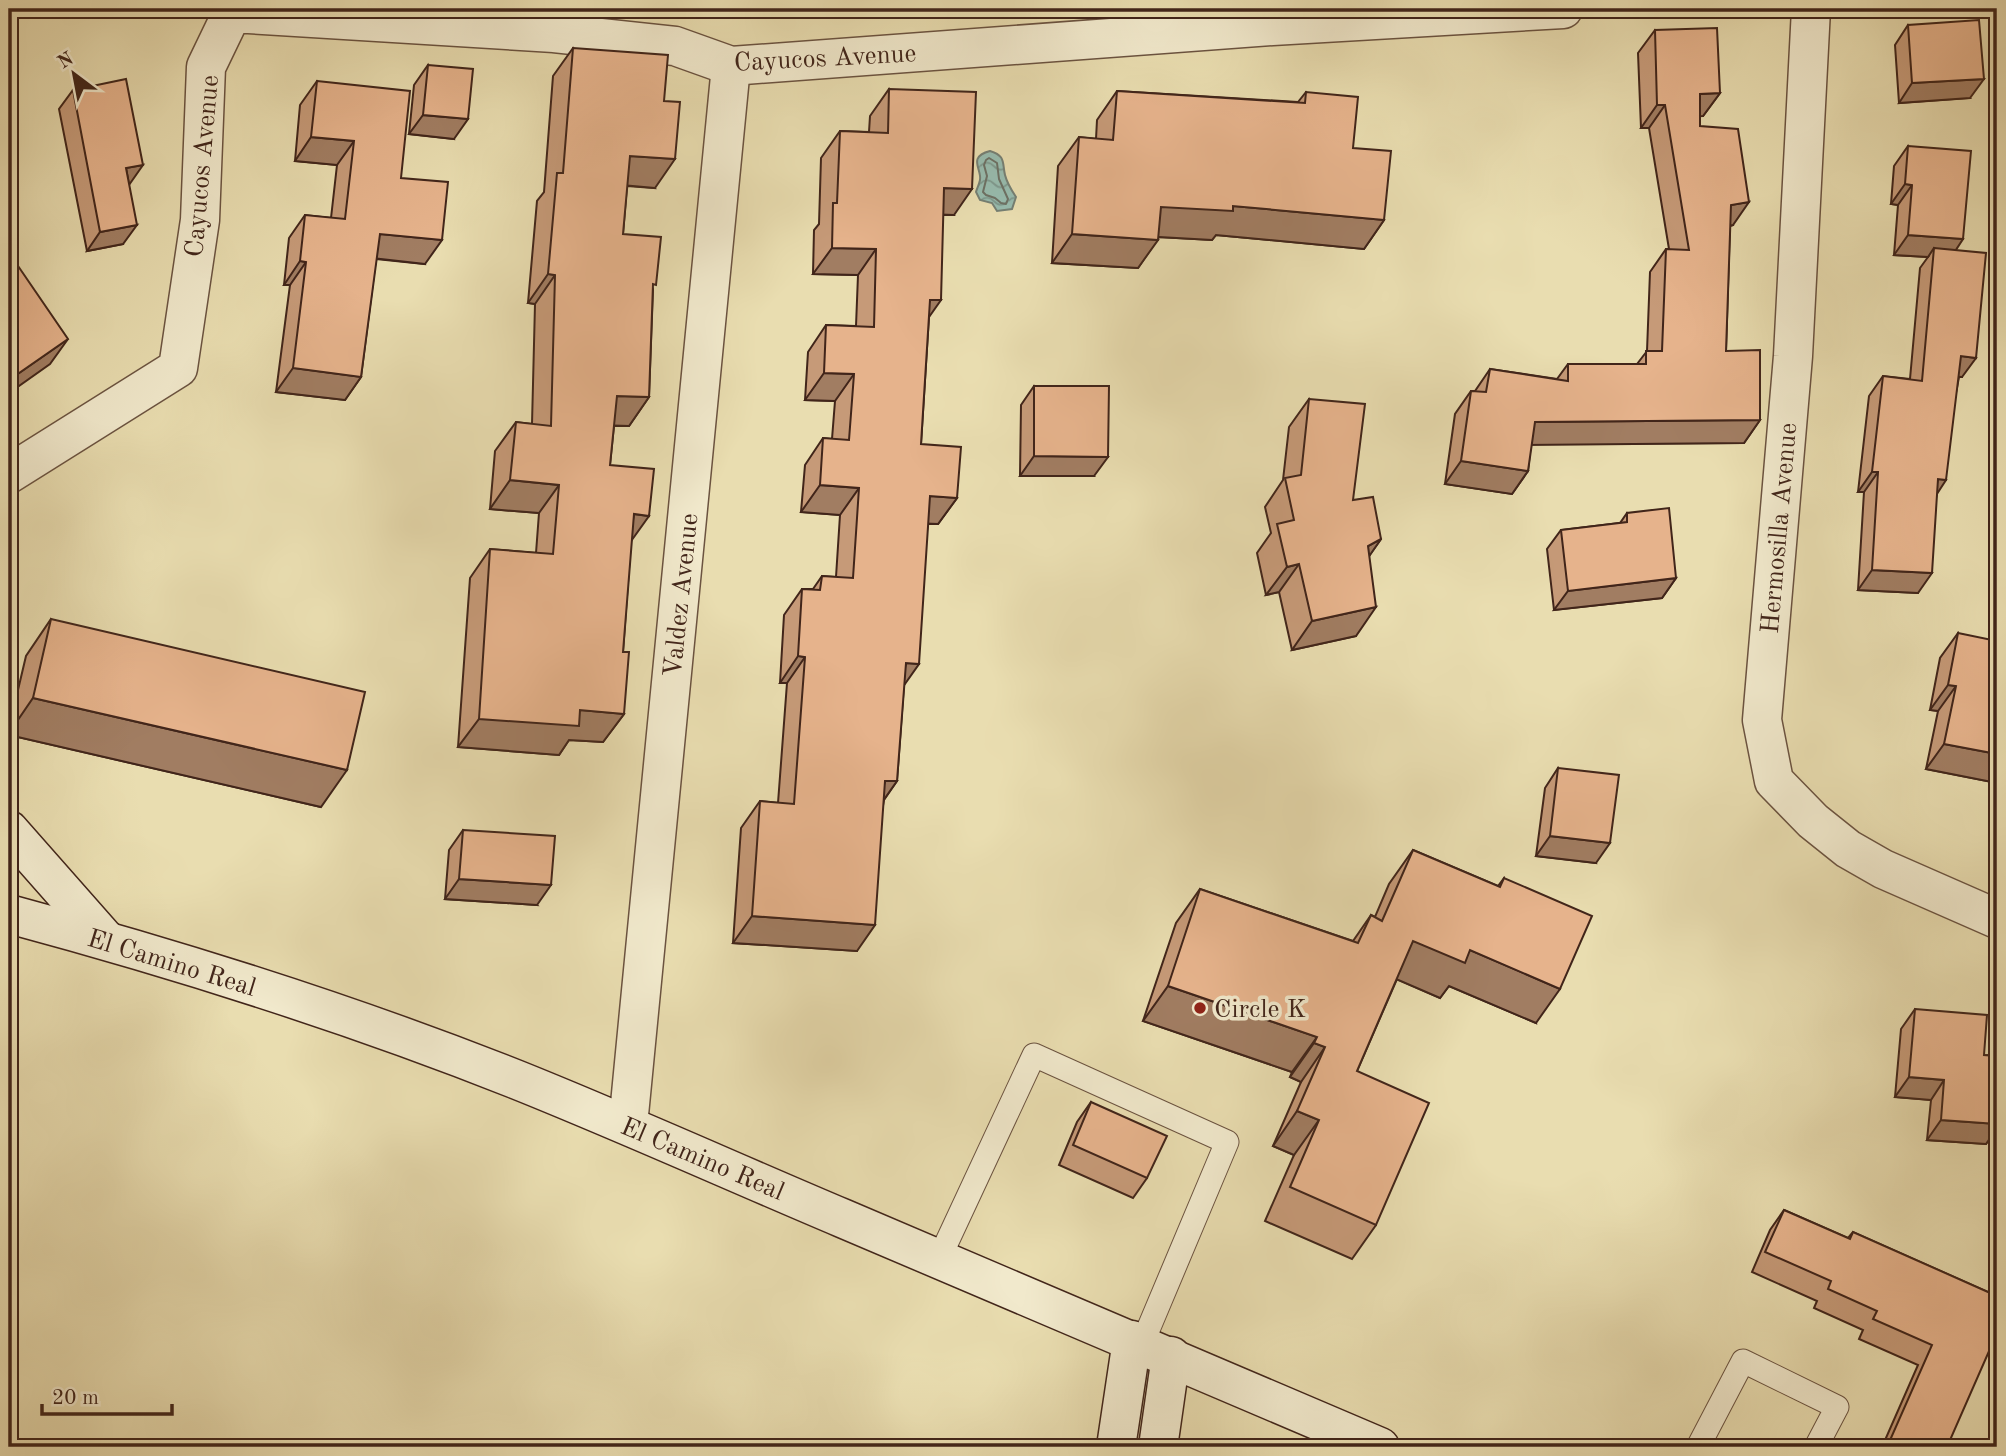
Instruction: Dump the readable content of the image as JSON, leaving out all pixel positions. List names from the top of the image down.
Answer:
{
  "streets": {
    "street": [
      "Cayucos Avenue",
      "Hermosilla Avenue",
      "Valdez Avenue",
      "El Camino Real"
    ]
  },
  "crossings": [
    ["Cayucos Avenue", "Valdez Avenue"],
    ["Valdez Avenue", "El Camino Real"]
  ],
  "places": ["Circle K"],
  "scale_bar": "20 m",
  "north": "top left"
}
